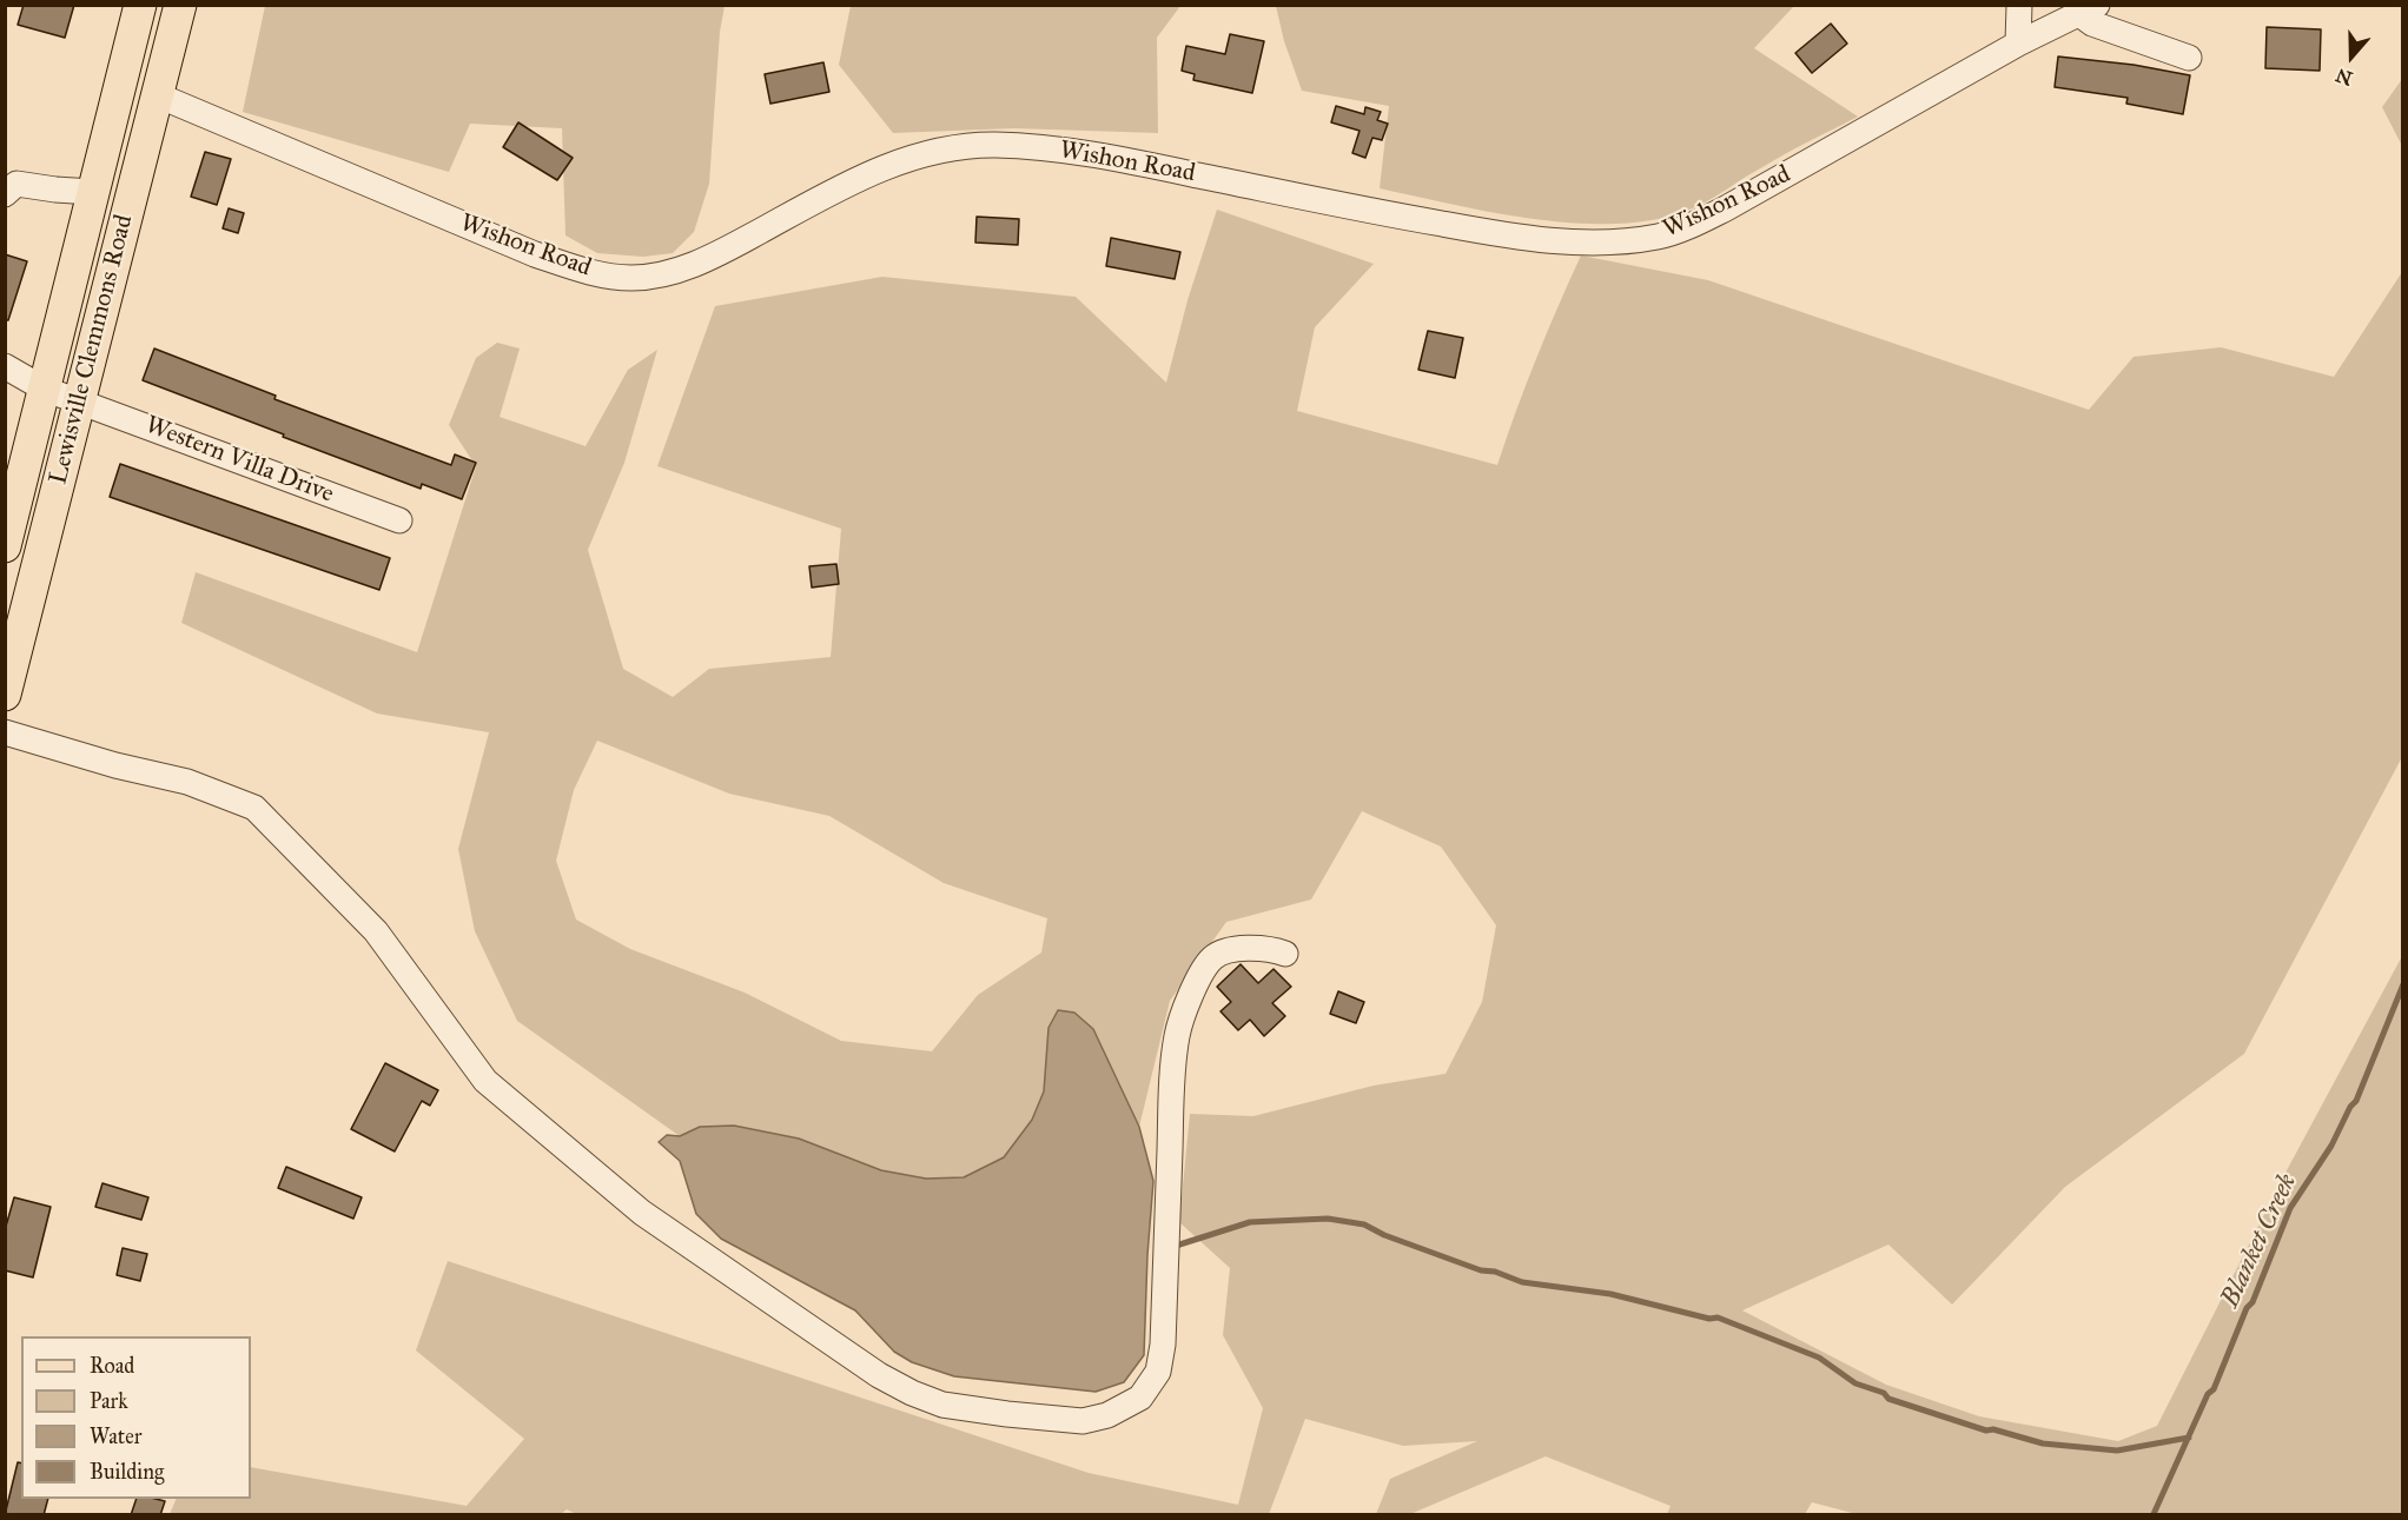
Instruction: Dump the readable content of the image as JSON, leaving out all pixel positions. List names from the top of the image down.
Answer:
{
  "streets": {
    "main road": ["Lewisville Clemmons Road"],
    "street": ["Wishon Road", "Western Villa Drive"]
  },
  "crossings": [
    ["Wishon Road", "Lewisville Clemmons Road"],
    ["Lewisville Clemmons Road", "Western Villa Drive"]
  ],
  "water": ["Blanket Creek"],
  "legend": [
    "Road",
    "Park",
    "Water",
    "Building"
  ],
  "north": "bottom"
}
